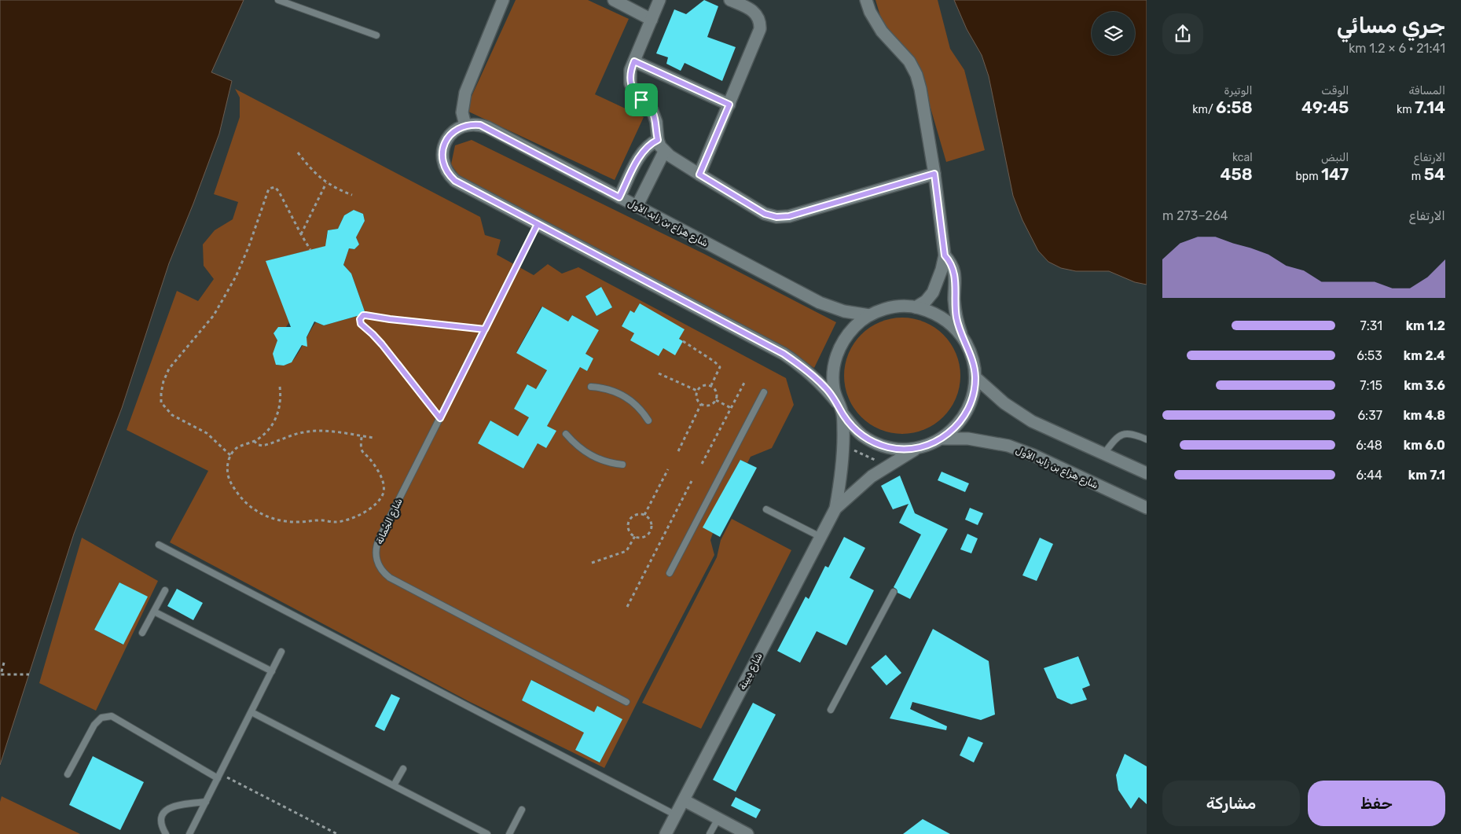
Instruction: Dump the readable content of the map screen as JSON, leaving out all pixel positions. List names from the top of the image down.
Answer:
{
  "streets": {
    "street": ["شارع هزاع بن زايد الأول", "شارع دِيينة"],
    "lane": ["شارع الجُمانة"]
  },
  "page": {
    "heading": ["جري مسائي", "21:41 · 6 × 1.2 km"],
    "stats": [
      ["المسافة", "7.14 km"],
      ["الوقت", "49:45"],
      ["الوتيرة", "6:58 /km"],
      ["الارتفاع", "54 m"],
      ["النبض", "147 bpm"],
      ["kcal", "458"]
    ],
    "chart": ["الارتفاع", "264–273 m"],
    "list": [
      {
        "name": "1.2 km",
        "note": "7:31"
      },
      {
        "name": "2.4 km",
        "note": "6:53"
      },
      {
        "name": "3.6 km",
        "note": "7:15"
      },
      {
        "name": "4.8 km",
        "note": "6:37"
      },
      {
        "name": "6.0 km",
        "note": "6:48"
      },
      {
        "name": "7.1 km",
        "note": "6:44"
      }
    ],
    "buttons": ["حفظ", "مشاركة"]
  }
}
